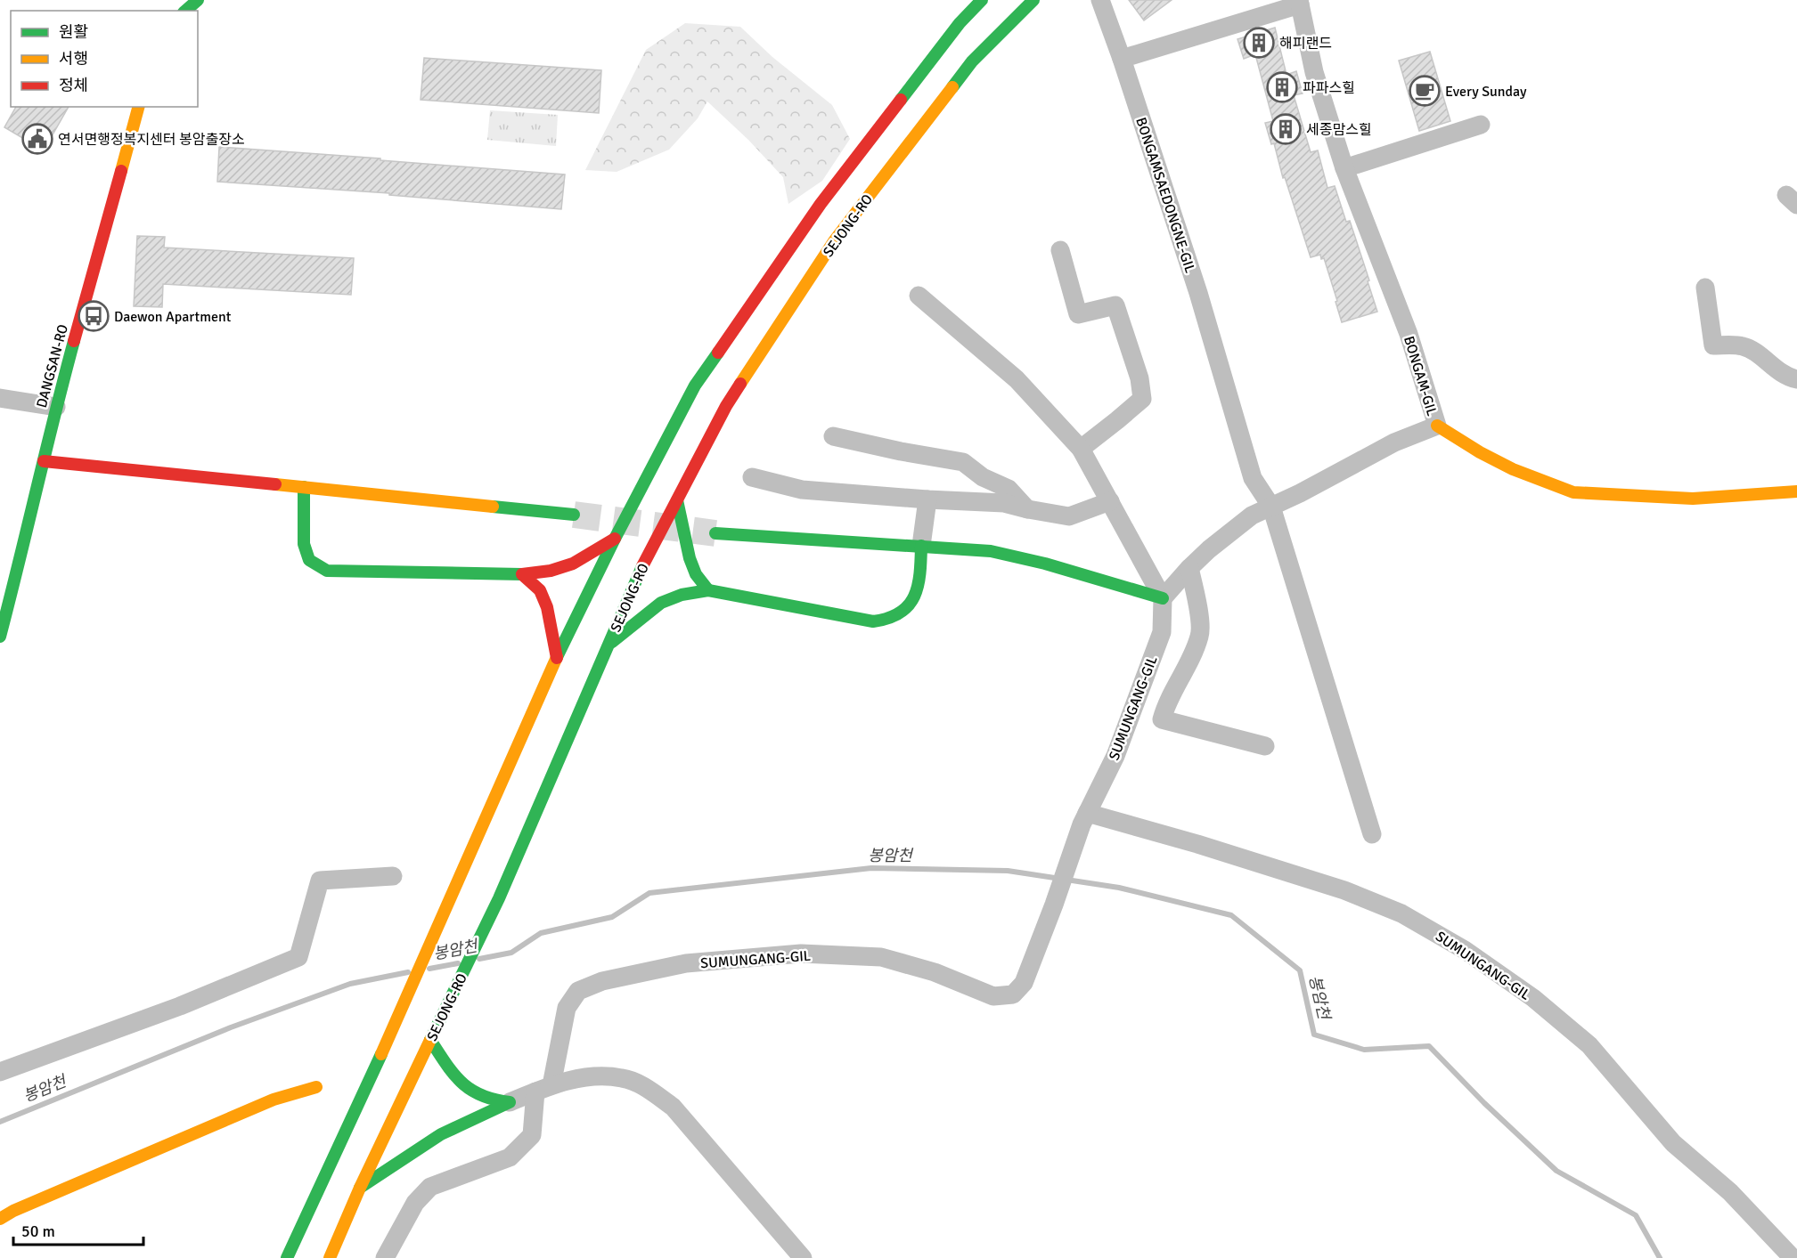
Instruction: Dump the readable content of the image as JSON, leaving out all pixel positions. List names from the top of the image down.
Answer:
{
  "streets": {
    "main road": ["SEJONG-RO", "DANGSAN-RO", "BONGAM-GIL"],
    "street": ["BONGAMSAEDONGNE-GIL", "SUMUNGANG-GIL"]
  },
  "water": ["봉암천"],
  "places": {
    "building": ["해피랜드", "파파스힐", "세종맘스힐"],
    "cafe": ["Every Sunday"],
    "public building": ["연서면행정복지센터 봉암출장소"],
    "bus stop": ["Daewon Apartment"]
  },
  "legend": ["원활", "서행", "정체"],
  "scale_bar": "50 m"
}
